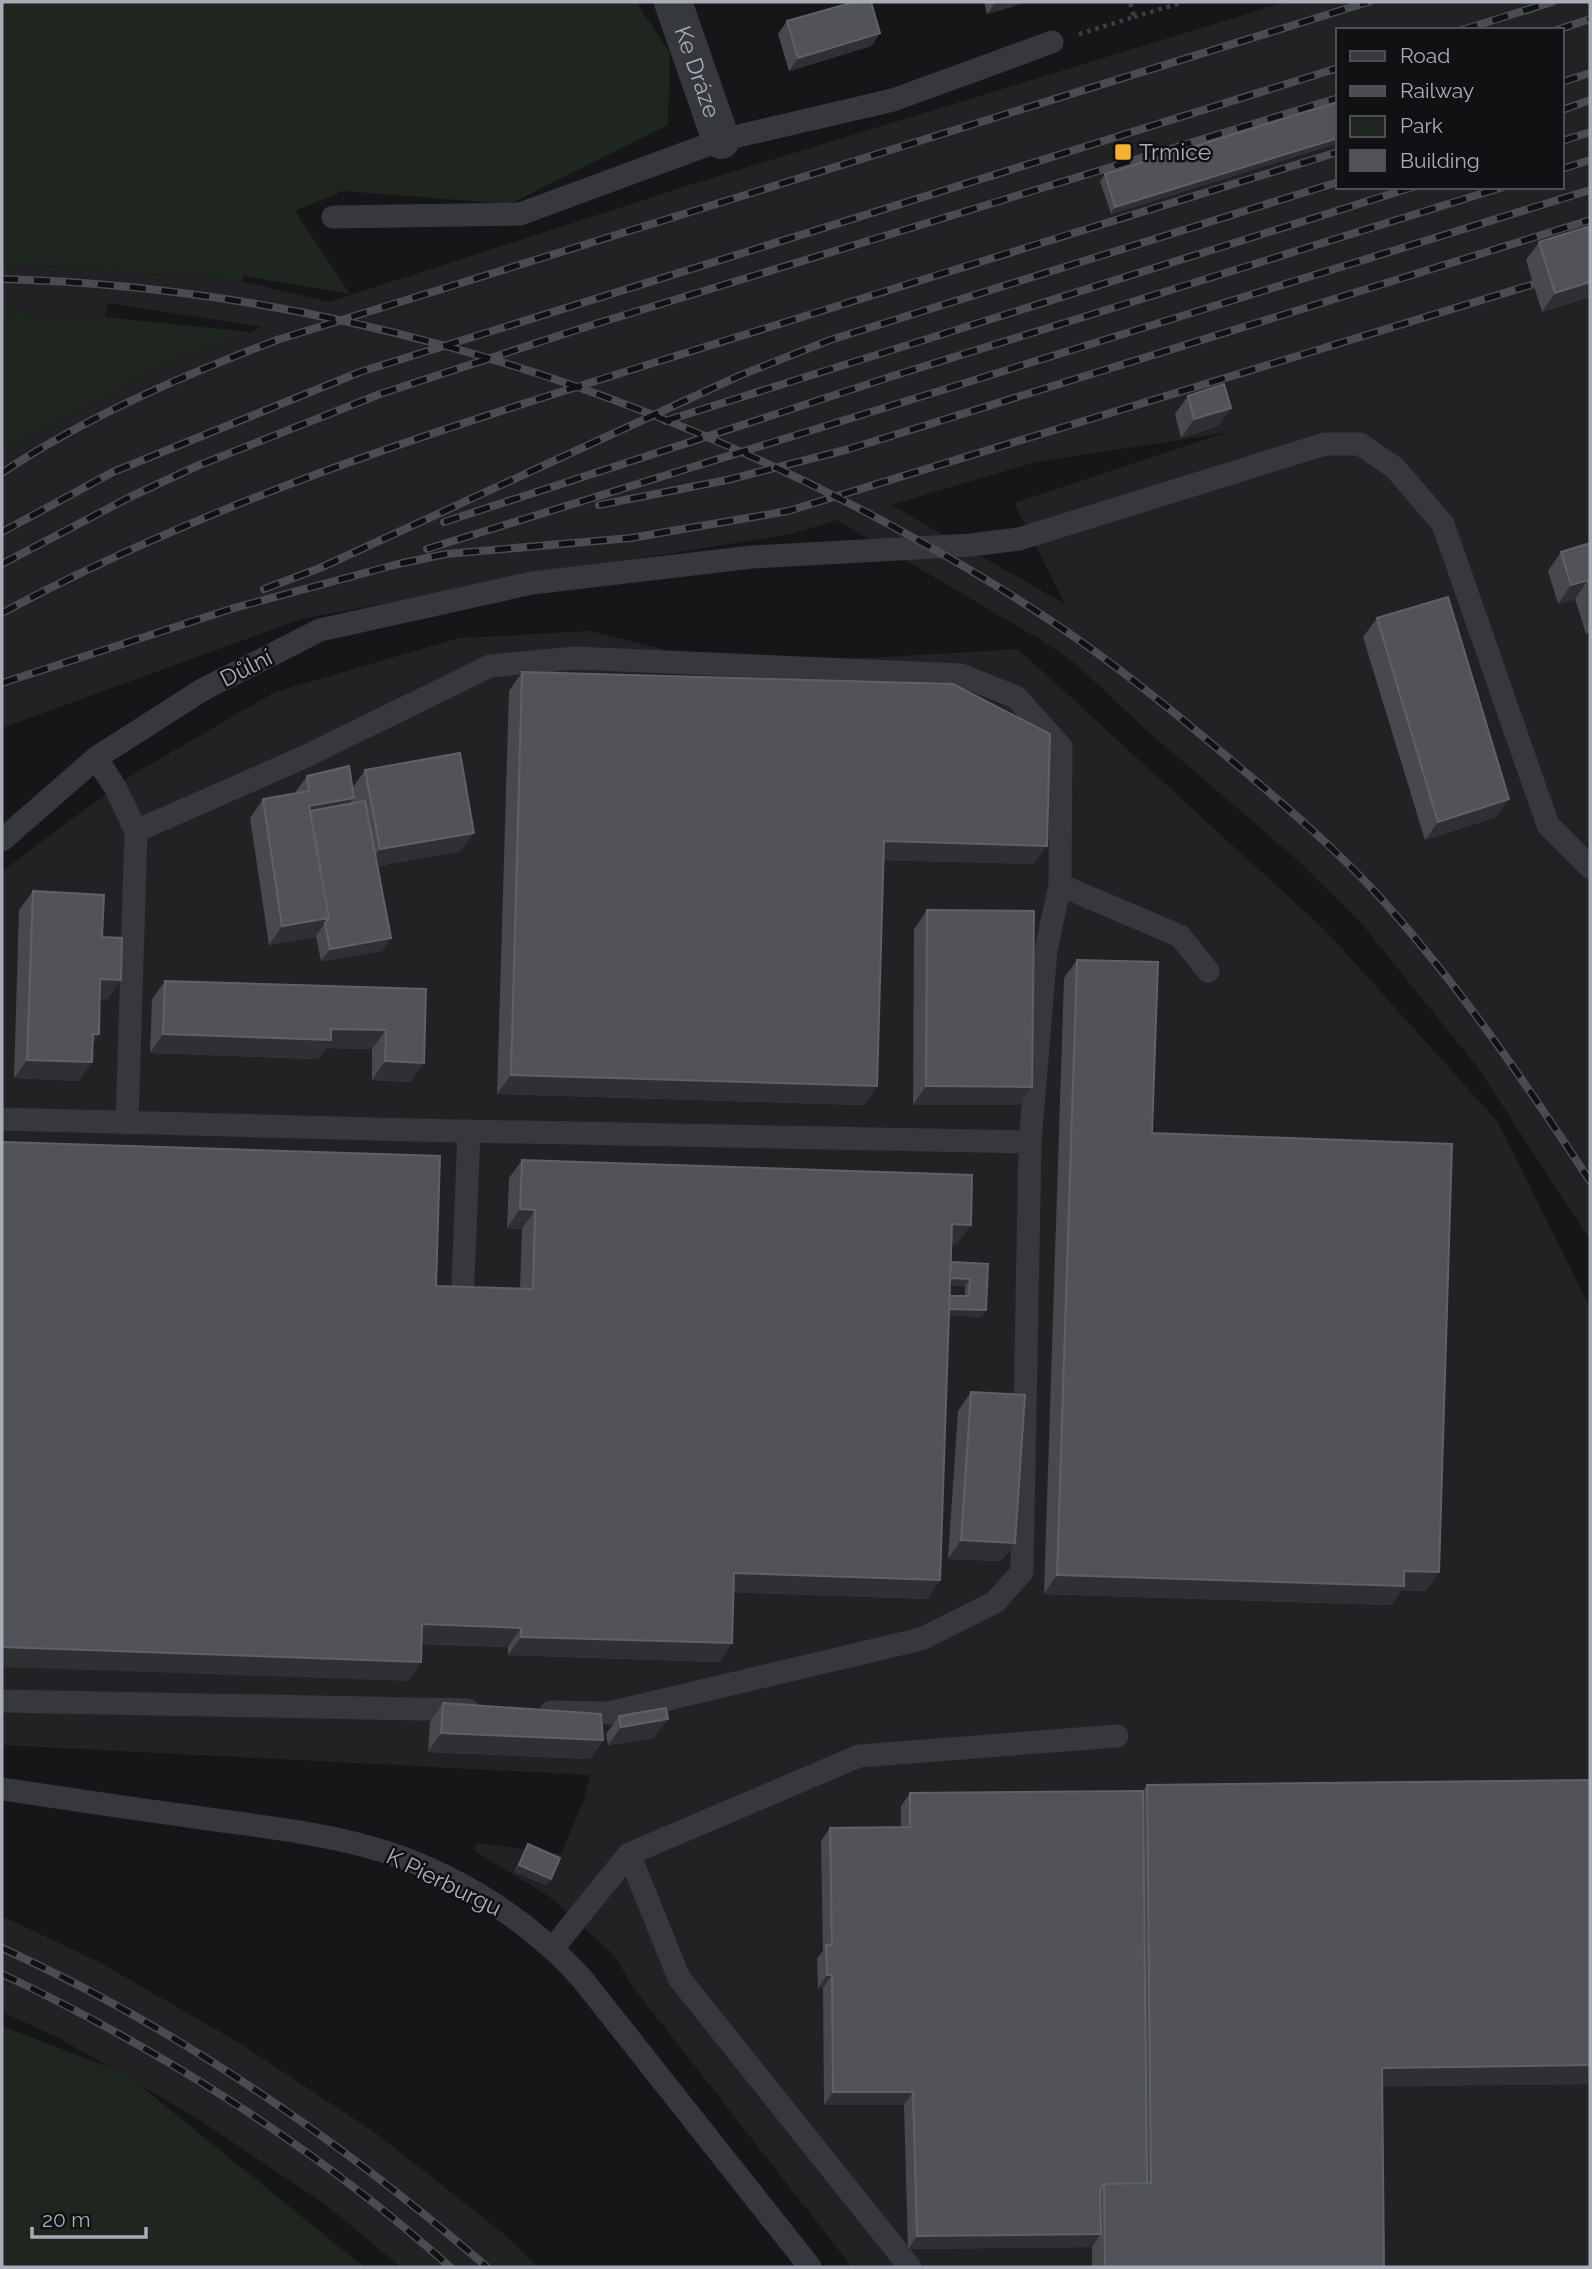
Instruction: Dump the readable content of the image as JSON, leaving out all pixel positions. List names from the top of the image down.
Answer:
{
  "streets": {
    "street": ["Ke Dráze"],
    "lane": ["Důlní", "K Pierburgu"]
  },
  "places": {
    "transit": ["Trmice"]
  },
  "legend": [
    "Road",
    "Railway",
    "Park",
    "Building"
  ],
  "scale_bar": "20 m"
}
